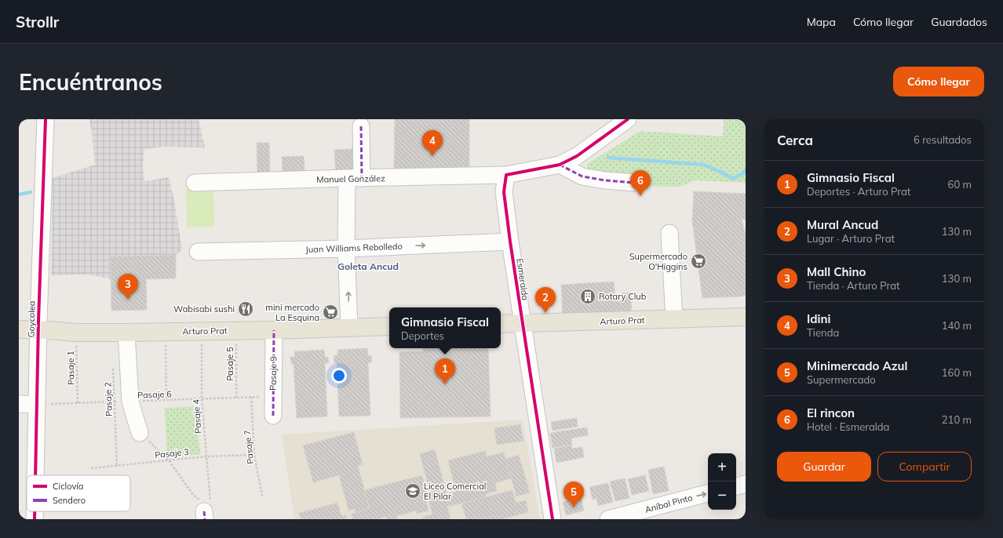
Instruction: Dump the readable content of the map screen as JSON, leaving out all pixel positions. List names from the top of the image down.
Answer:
{
  "streets": {
    "main road": ["Arturo Prat"],
    "street": [
      "Manuel González",
      "Juan Williams Rebolledo",
      "Esmeralda",
      "Goycolea",
      "Pasaje 9",
      "Aníbal Pinto"
    ],
    "path": [
      "Pasaje 5",
      "Pasaje 1",
      "Pasaje 6",
      "Pasaje 2",
      "Pasaje 4",
      "Pasaje 7",
      "Pasaje 3"
    ]
  },
  "crossings": [
    ["Manuel González", "Esmeralda"],
    ["Juan Williams Rebolledo", "Esmeralda"],
    ["Esmeralda", "Arturo Prat"],
    ["Goycolea", "Arturo Prat"],
    ["Goycolea", "Pasaje 6"],
    ["Arturo Prat", "Pasaje 5"],
    ["Arturo Prat", "Pasaje 1"],
    ["Arturo Prat", "Pasaje 9"],
    ["Arturo Prat", "Pasaje 4"],
    ["Pasaje 5", "Pasaje 6"],
    ["Pasaje 1", "Pasaje 6"],
    ["Pasaje 9", "Pasaje 6"],
    ["Pasaje 6", "Pasaje 2"],
    ["Pasaje 6", "Pasaje 4"],
    ["Pasaje 6", "Pasaje 7"],
    ["Pasaje 2", "Pasaje 3"],
    ["Pasaje 4", "Pasaje 3"],
    ["Pasaje 7", "Pasaje 3"]
  ],
  "one_way": ["Juan Williams Rebolledo", "Aníbal Pinto"],
  "districts": ["Goleta Ancud"],
  "places": {
    "supermarket": ["Supermercado O'Higgins", "mini mercado La Esquina"],
    "building": ["Rotary Club"],
    "restaurant": ["Wabisabi sushi"],
    "school or university": ["Liceo Comercial El Pilar"]
  },
  "legend": ["Ciclovía", "Sendero"],
  "page": {
    "header": "Strollr",
    "nav": ["Mapa", "Cómo llegar", "Guardados"],
    "buttons": [
      "Cómo llegar",
      ["Guardar", "Compartir"]
    ],
    "title": "Encuéntranos",
    "heading": ["Cerca", "6 resultados"],
    "pins": [
      "4",
      "6",
      "3",
      "2",
      "1",
      "5"
    ],
    "list": [
      {
        "mark": "1",
        "name": "Gimnasio Fiscal",
        "note": "Deportes · Arturo Prat",
        "value": "60 m"
      },
      {
        "mark": "2",
        "name": "Mural Ancud",
        "note": "Lugar · Arturo Prat",
        "value": "130 m"
      },
      {
        "mark": "3",
        "name": "Mall Chino",
        "note": "Tienda · Arturo Prat",
        "value": "130 m"
      },
      {
        "mark": "4",
        "name": "Idini",
        "note": "Tienda",
        "value": "140 m"
      },
      {
        "mark": "5",
        "name": "Minimercado Azul",
        "note": "Supermercado",
        "value": "160 m"
      },
      {
        "mark": "6",
        "name": "El rincon",
        "note": "Hotel · Esmeralda",
        "value": "210 m"
      }
    ],
    "popup": ["Gimnasio Fiscal", "Deportes"],
    "map_buttons": ["+", "−"]
  }
}
